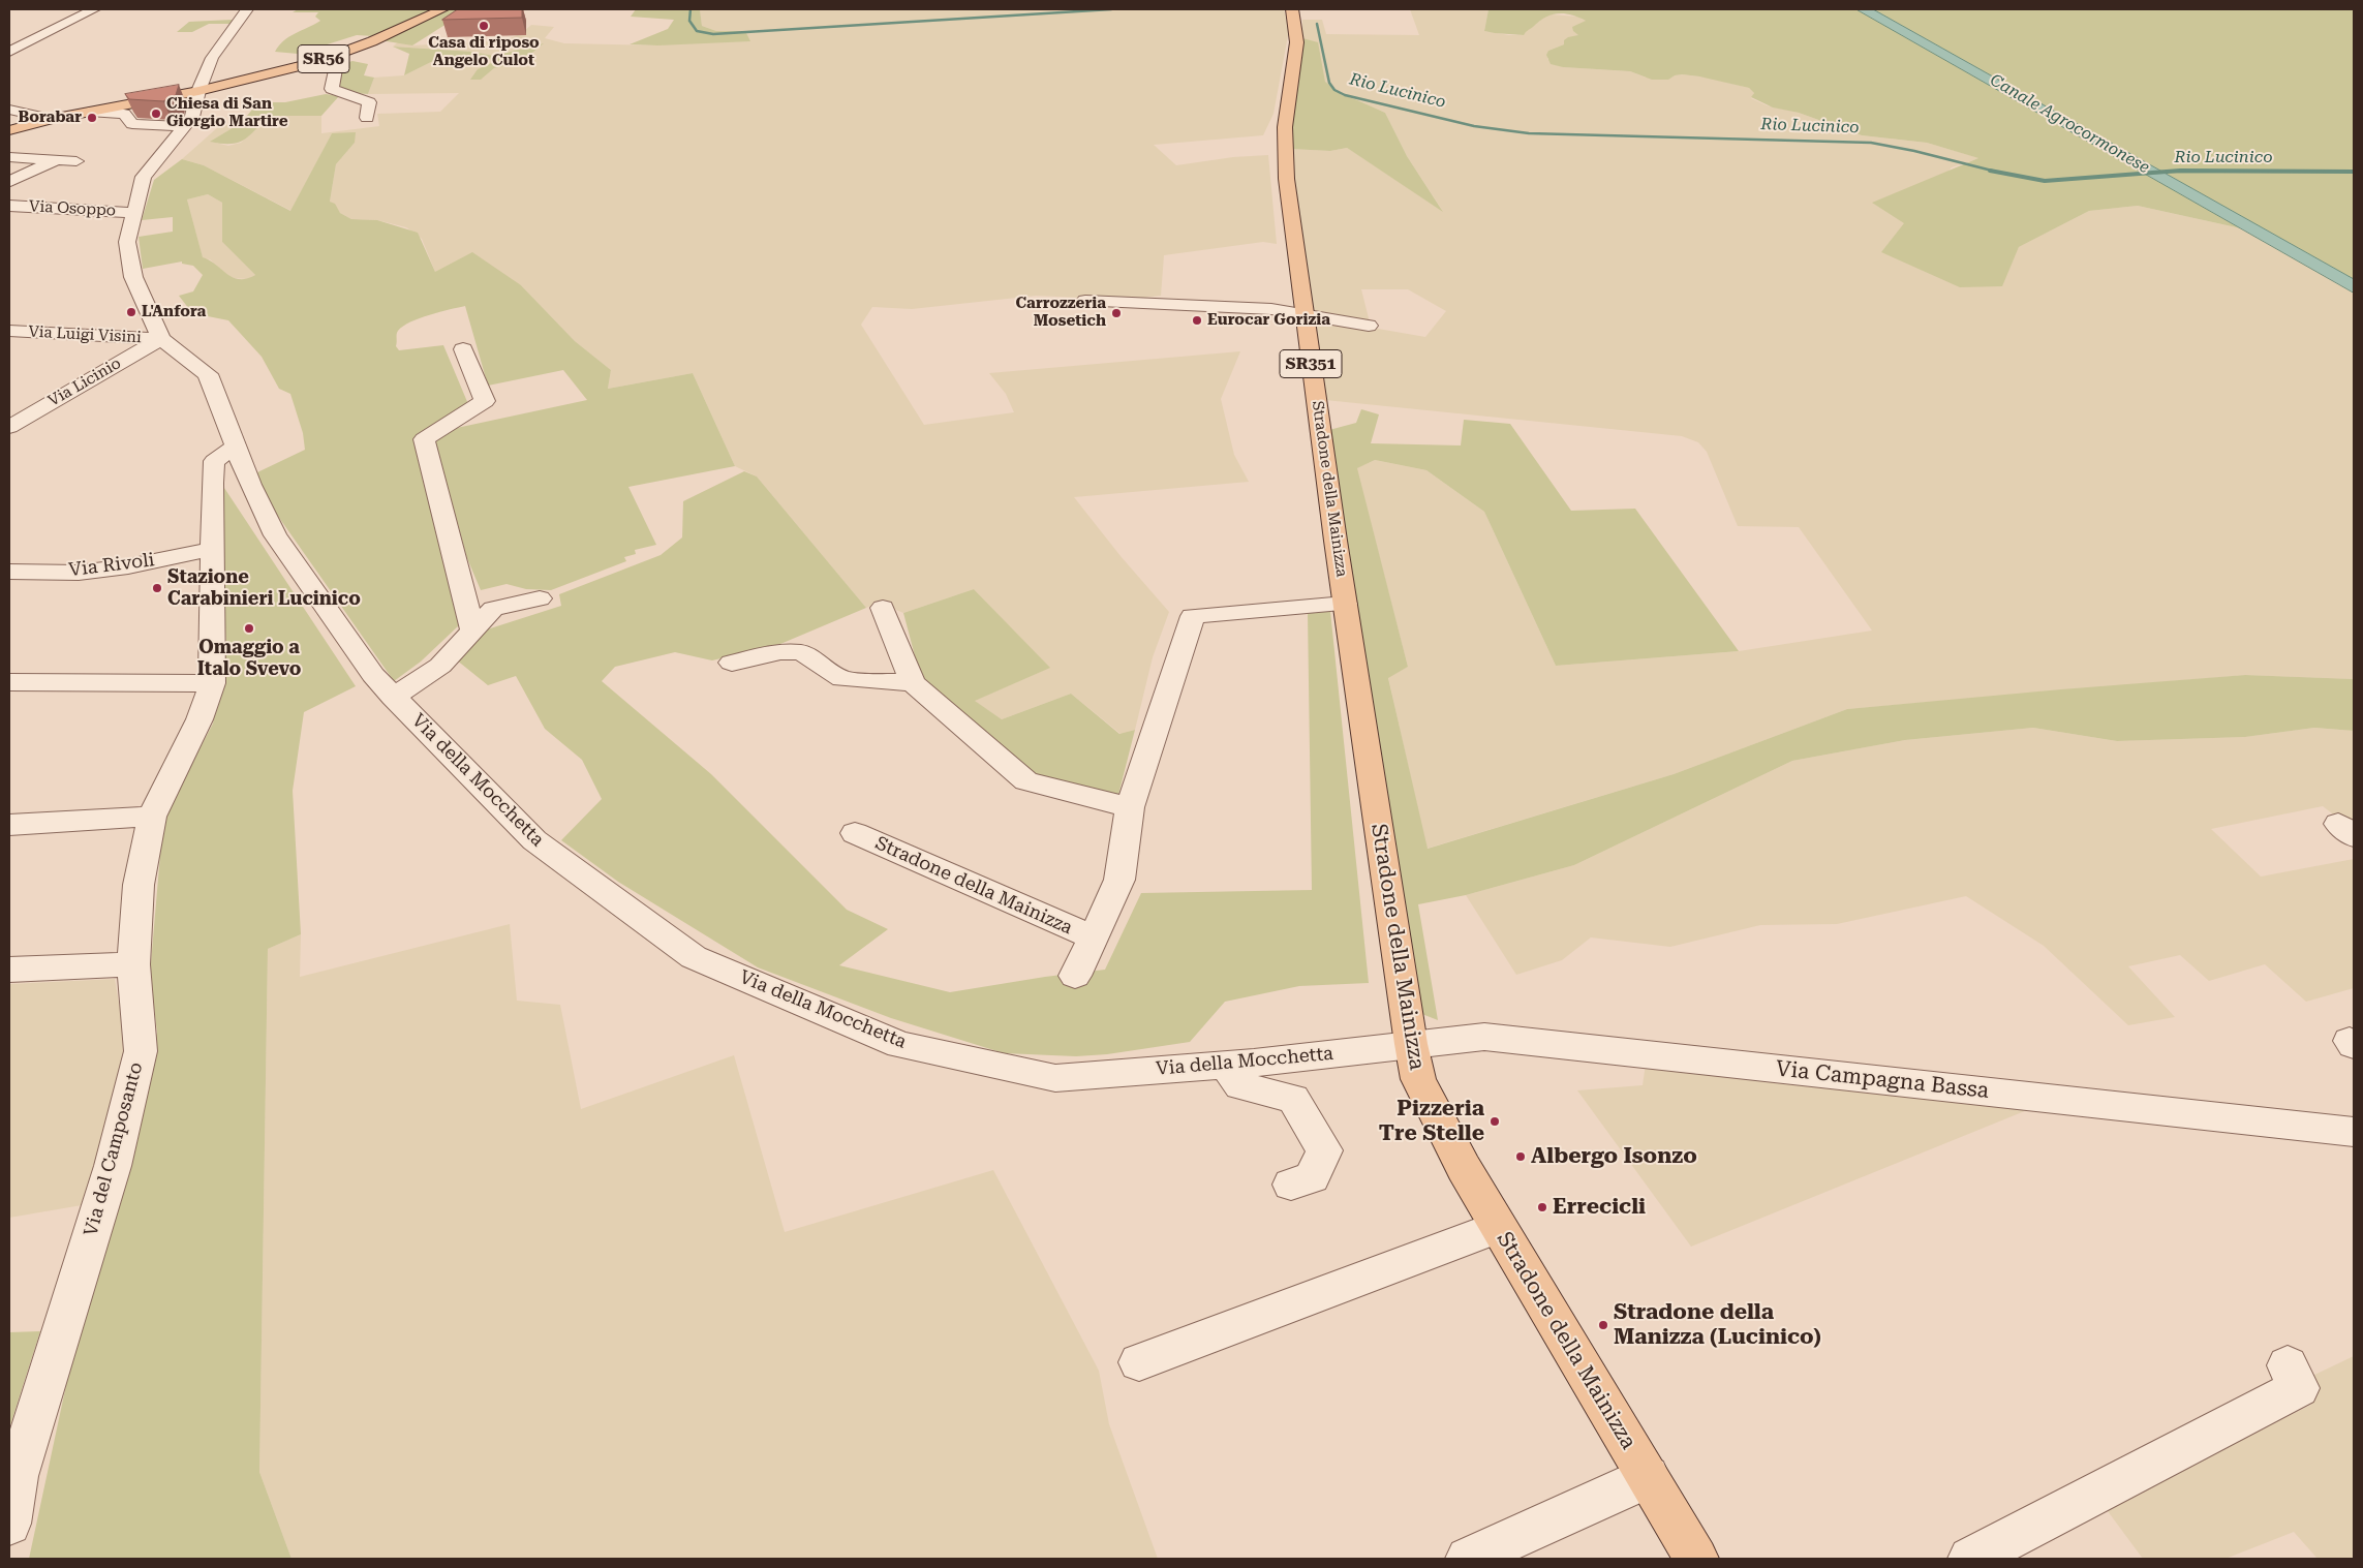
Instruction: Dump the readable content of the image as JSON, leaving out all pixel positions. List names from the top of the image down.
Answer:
{
  "streets": {
    "main road": ["SR56", "SR351", "Stradone della Mainizza"],
    "street": [
      "Via Osoppo",
      "Via Luigi Visini",
      "Via Licinio",
      "Via Rivoli",
      "Via della Mocchetta",
      "Via Campagna Bassa",
      "Via del Camposanto"
    ]
  },
  "crossings": [
    ["Via Luigi Visini", "Via Licinio"],
    ["Stradone della Mainizza", "Via della Mocchetta"],
    ["Stradone della Mainizza", "Via Campagna Bassa"],
    ["Via Rivoli", "Via del Camposanto"],
    ["Via della Mocchetta", "Via Campagna Bassa"],
    ["Via della Mocchetta", "Via del Camposanto"]
  ],
  "water": ["Rio Lucinico", "Canale Agrocormonese"],
  "places": [
    "Casa di riposo Angelo Culot",
    "Chiesa di San Giorgio Martire",
    "Borabar",
    "L'Anfora",
    "Carrozzeria Mosetich",
    "Eurocar Gorizia",
    "Stazione Carabinieri Lucinico",
    "Omaggio a Italo Svevo",
    "Pizzeria Tre Stelle",
    "Albergo Isonzo",
    "Errecicli",
    "Stradone della Manizza (Lucinico)"
  ]
}
